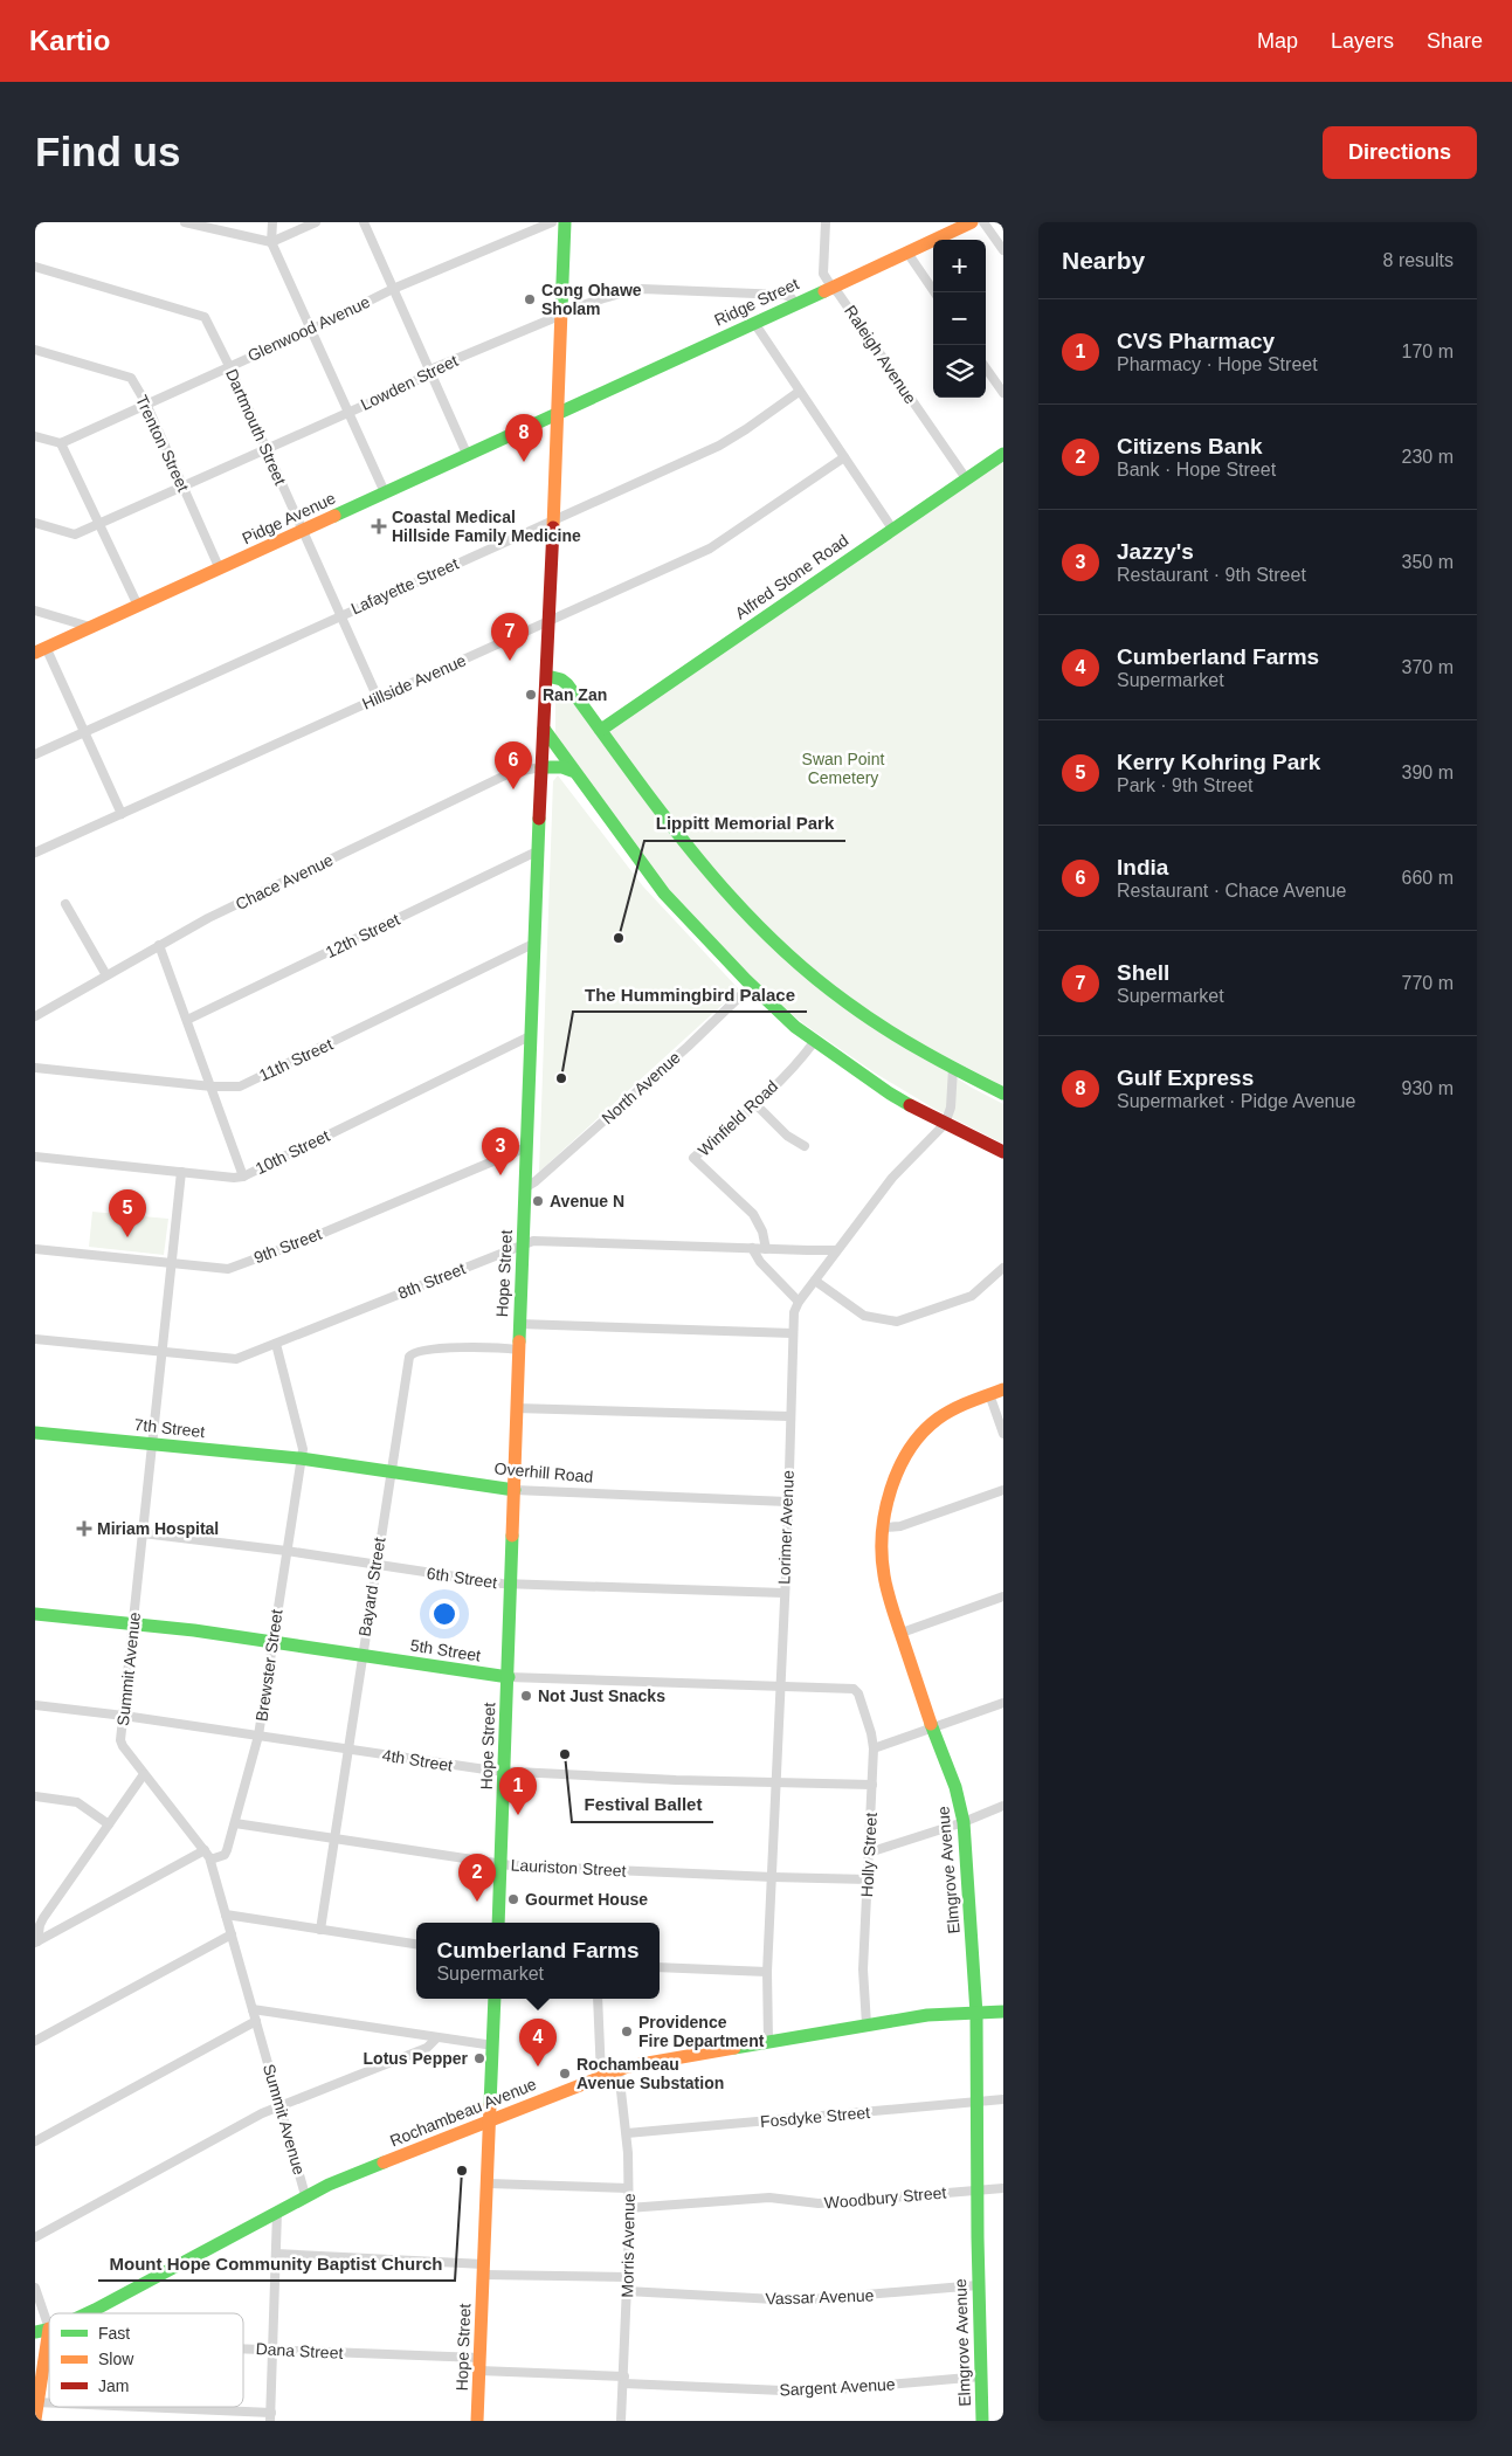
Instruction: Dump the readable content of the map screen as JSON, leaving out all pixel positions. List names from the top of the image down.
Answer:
{
  "streets": {
    "street": [
      "Ridge Street",
      "Glenwood Avenue",
      "Raleigh Avenue",
      "Lowden Street",
      "Dartmouth Street",
      "Trenton Street",
      "Pidge Avenue",
      "Alfred Stone Road",
      "Lafayette Street",
      "Hillside Avenue",
      "Chace Avenue",
      "12th Street",
      "11th Street",
      "North Avenue",
      "Winfield Road",
      "10th Street",
      "9th Street",
      "Hope Street",
      "8th Street",
      "7th Street",
      "Overhill Road",
      "Lorimer Avenue",
      "6th Street",
      "Bayard Street",
      "5th Street",
      "Brewster Street",
      "Summit Avenue",
      "4th Street",
      "Holly Street",
      "Lauriston Street",
      "Elmgrove Avenue",
      "Rochambeau Avenue",
      "Fosdyke Street",
      "Woodbury Street",
      "Morris Avenue",
      "Vassar Avenue",
      "Dana Street",
      "Sargent Avenue"
    ]
  },
  "crossings": [
    ["Ridge Street", "Raleigh Avenue"],
    ["Ridge Street", "Lowden Street"],
    ["Ridge Street", "Pidge Avenue"],
    ["Ridge Street", "Hope Street"],
    ["Glenwood Avenue", "Dartmouth Street"],
    ["Glenwood Avenue", "Trenton Street"],
    ["Raleigh Avenue", "Alfred Stone Road"],
    ["Lowden Street", "Dartmouth Street"],
    ["Lowden Street", "Trenton Street"],
    ["Lowden Street", "Hope Street"],
    ["Dartmouth Street", "Pidge Avenue"],
    ["Dartmouth Street", "Lafayette Street"],
    ["Dartmouth Street", "Hillside Avenue"],
    ["Trenton Street", "Pidge Avenue"],
    ["Pidge Avenue", "Hope Street"],
    ["Lafayette Street", "Hope Street"],
    ["Hillside Avenue", "Hope Street"],
    ["Chace Avenue", "Hope Street"],
    ["12th Street", "Hope Street"],
    ["11th Street", "Hope Street"],
    ["North Avenue", "Hope Street"],
    ["Winfield Road", "8th Street"],
    ["10th Street", "Hope Street"],
    ["10th Street", "Summit Avenue"],
    ["9th Street", "Hope Street"],
    ["9th Street", "Summit Avenue"],
    ["Hope Street", "8th Street"],
    ["Hope Street", "Overhill Road"],
    ["Hope Street", "6th Street"],
    ["Hope Street", "Bayard Street"],
    ["Hope Street", "5th Street"],
    ["Hope Street", "4th Street"],
    ["Hope Street", "Lauriston Street"],
    ["Hope Street", "Rochambeau Avenue"],
    ["Hope Street", "Dana Street"],
    ["8th Street", "Lorimer Avenue"],
    ["8th Street", "Brewster Street"],
    ["8th Street", "Summit Avenue"],
    ["7th Street", "Overhill Road"],
    ["7th Street", "Brewster Street"],
    ["7th Street", "Summit Avenue"],
    ["Overhill Road", "Lorimer Avenue"],
    ["Overhill Road", "Bayard Street"],
    ["Overhill Road", "Brewster Street"],
    ["Lorimer Avenue", "6th Street"],
    ["Lorimer Avenue", "5th Street"],
    ["Lorimer Avenue", "4th Street"],
    ["Lorimer Avenue", "Lauriston Street"],
    ["Lorimer Avenue", "Rochambeau Avenue"],
    ["6th Street", "Bayard Street"],
    ["6th Street", "Brewster Street"],
    ["6th Street", "Summit Avenue"],
    ["Bayard Street", "5th Street"],
    ["Bayard Street", "4th Street"],
    ["Bayard Street", "Lauriston Street"],
    ["5th Street", "Brewster Street"],
    ["5th Street", "Summit Avenue"],
    ["5th Street", "Holly Street"],
    ["Brewster Street", "Summit Avenue"],
    ["Brewster Street", "4th Street"],
    ["Brewster Street", "Lauriston Street"],
    ["Summit Avenue", "4th Street"],
    ["Summit Avenue", "Rochambeau Avenue"],
    ["4th Street", "Holly Street"],
    ["Holly Street", "Lauriston Street"],
    ["Holly Street", "Rochambeau Avenue"],
    ["Elmgrove Avenue", "Rochambeau Avenue"],
    ["Elmgrove Avenue", "Fosdyke Street"],
    ["Elmgrove Avenue", "Woodbury Street"],
    ["Elmgrove Avenue", "Vassar Avenue"],
    ["Elmgrove Avenue", "Sargent Avenue"],
    ["Rochambeau Avenue", "Morris Avenue"],
    ["Fosdyke Street", "Morris Avenue"],
    ["Woodbury Street", "Morris Avenue"],
    ["Morris Avenue", "Vassar Avenue"],
    ["Morris Avenue", "Dana Street"],
    ["Morris Avenue", "Sargent Avenue"],
    ["Dana Street", "Sargent Avenue"]
  ],
  "parks": ["Swan Point Cemetery"],
  "places": {
    "other": [
      "Cong Ohawe Sholam",
      "Ran Zan",
      "Lippitt Memorial Park",
      "The Hummingbird Palace",
      "Avenue N",
      "Not Just Snacks",
      "Festival Ballet",
      "Gourmet House",
      "Providence Fire Department",
      "Lotus Pepper",
      "Rochambeau Avenue Substation",
      "Mount Hope Community Baptist Church"
    ],
    "health": ["Coastal Medical Hillside Family Medicine", "Miriam Hospital"]
  },
  "legend": ["Fast", "Slow", "Jam"],
  "page": {
    "header": "Kartio",
    "nav": ["Map", "Layers", "Share"],
    "buttons": "Directions",
    "title": "Find us",
    "heading": ["Nearby", "8 results"],
    "map_buttons": ["+", "−"],
    "list": [
      {
        "mark": "1",
        "name": "CVS Pharmacy",
        "note": "Pharmacy · Hope Street",
        "value": "170 m"
      },
      {
        "mark": "2",
        "name": "Citizens Bank",
        "note": "Bank · Hope Street",
        "value": "230 m"
      },
      {
        "mark": "3",
        "name": "Jazzy's",
        "note": "Restaurant · 9th Street",
        "value": "350 m"
      },
      {
        "mark": "4",
        "name": "Cumberland Farms",
        "note": "Supermarket",
        "value": "370 m"
      },
      {
        "mark": "5",
        "name": "Kerry Kohring Park",
        "note": "Park · 9th Street",
        "value": "390 m"
      },
      {
        "mark": "6",
        "name": "India",
        "note": "Restaurant · Chace Avenue",
        "value": "660 m"
      },
      {
        "mark": "7",
        "name": "Shell",
        "note": "Supermarket",
        "value": "770 m"
      },
      {
        "mark": "8",
        "name": "Gulf Express",
        "note": "Supermarket · Pidge Avenue",
        "value": "930 m"
      }
    ],
    "pins": [
      "8",
      "7",
      "6",
      "3",
      "5",
      "1",
      "2",
      "4"
    ],
    "popup": ["Cumberland Farms", "Supermarket"]
  }
}
